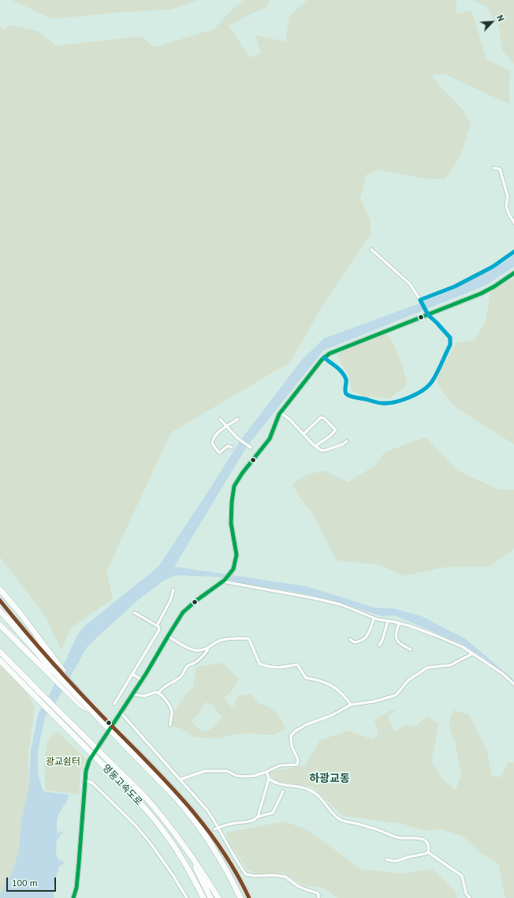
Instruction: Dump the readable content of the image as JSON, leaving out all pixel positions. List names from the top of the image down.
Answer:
{
  "streets": {
    "highway": ["영동고속도로"]
  },
  "districts": ["하광교동"],
  "parks": ["광교쉼터"],
  "scale_bar": "100 m",
  "north": "top right"
}
